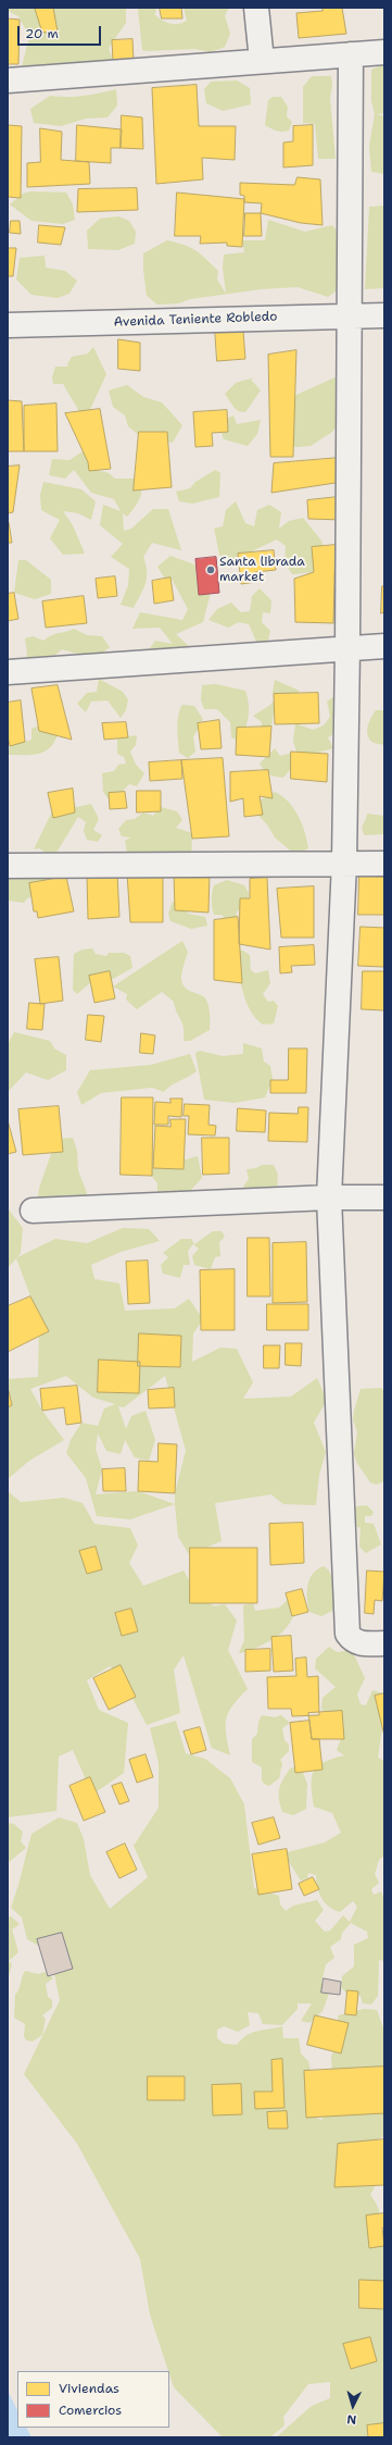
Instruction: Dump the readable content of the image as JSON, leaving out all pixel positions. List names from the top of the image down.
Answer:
{
  "streets": {
    "street": ["Avenida Teniente Robledo"]
  },
  "places": ["Santa librada market"],
  "legend": ["Viviendas", "Comercios"],
  "scale_bar": "20 m",
  "north": "bottom"
}
